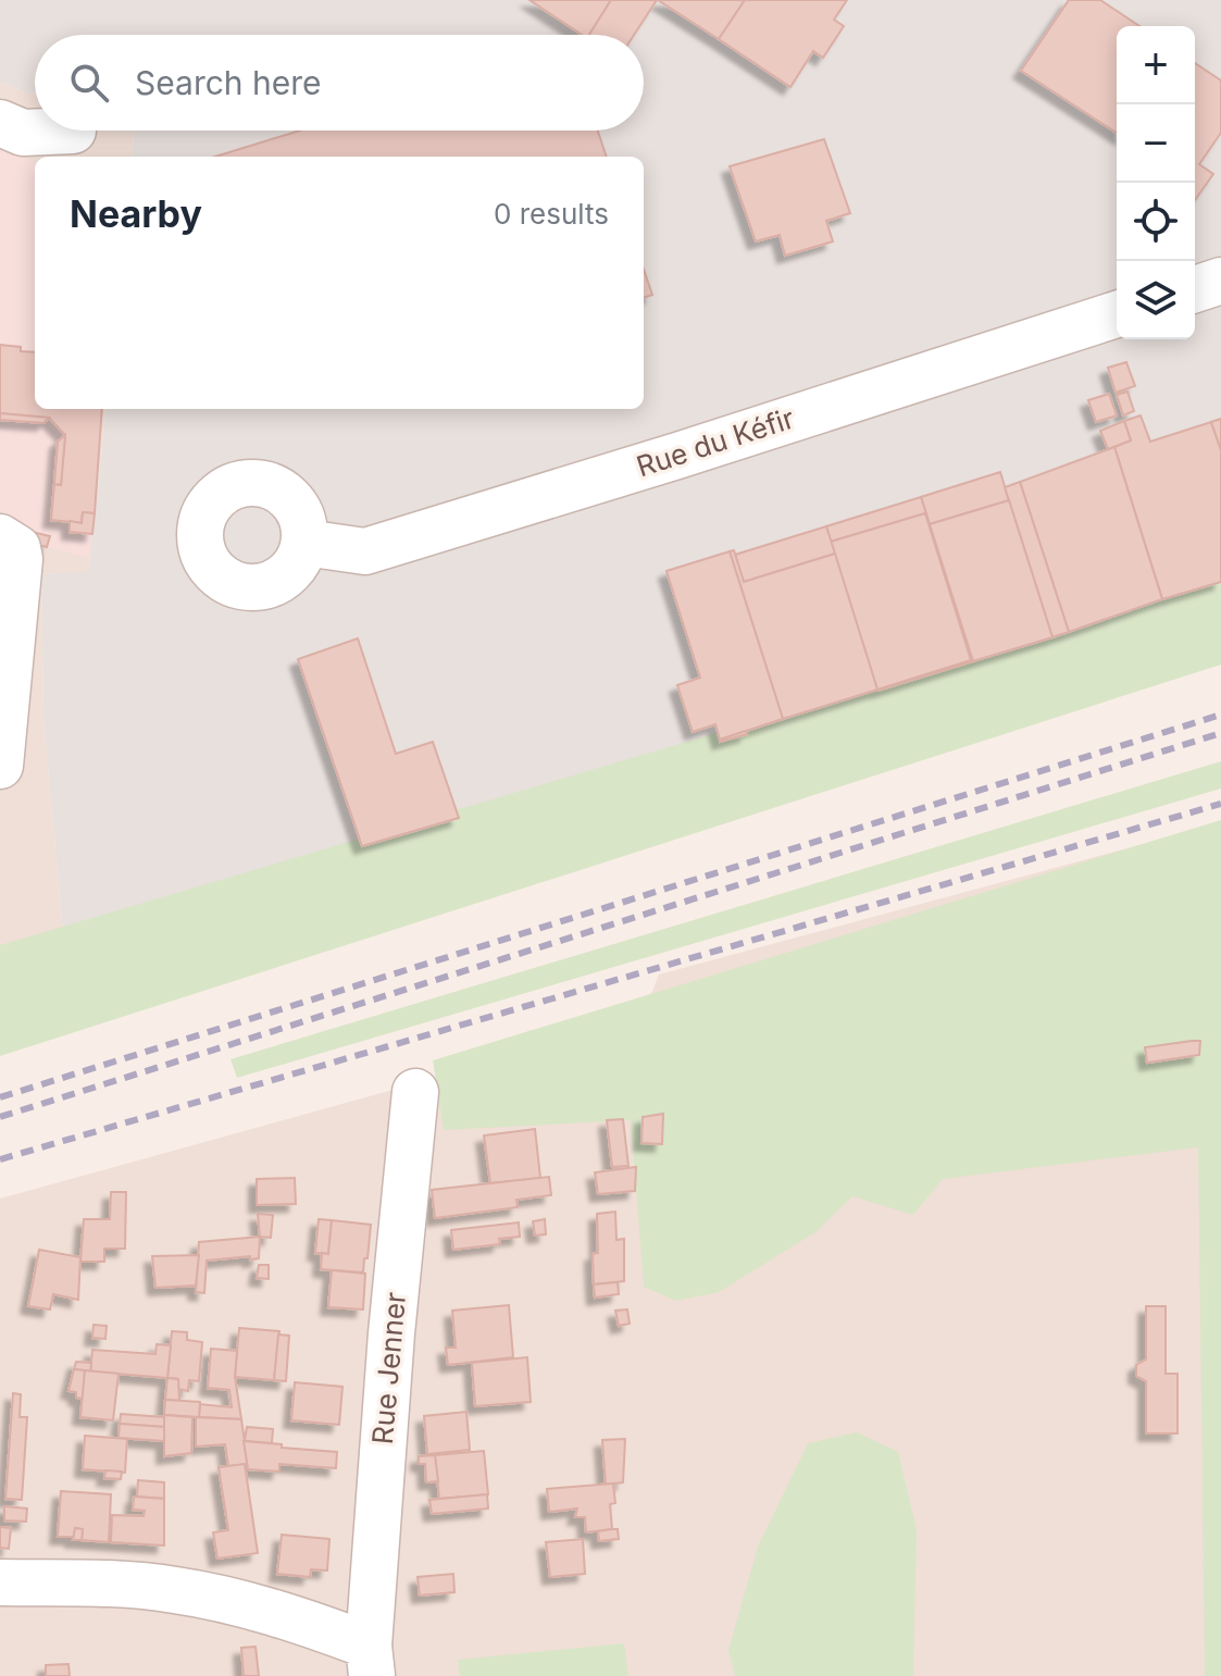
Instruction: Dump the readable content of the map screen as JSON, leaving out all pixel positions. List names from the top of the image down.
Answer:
{
  "streets": {
    "street": ["Rue du Kéfir", "Rue Jenner"]
  },
  "page": {
    "map_buttons": ["+", "−"],
    "search": "Search here",
    "heading": ["Nearby", "0 results"]
  }
}
